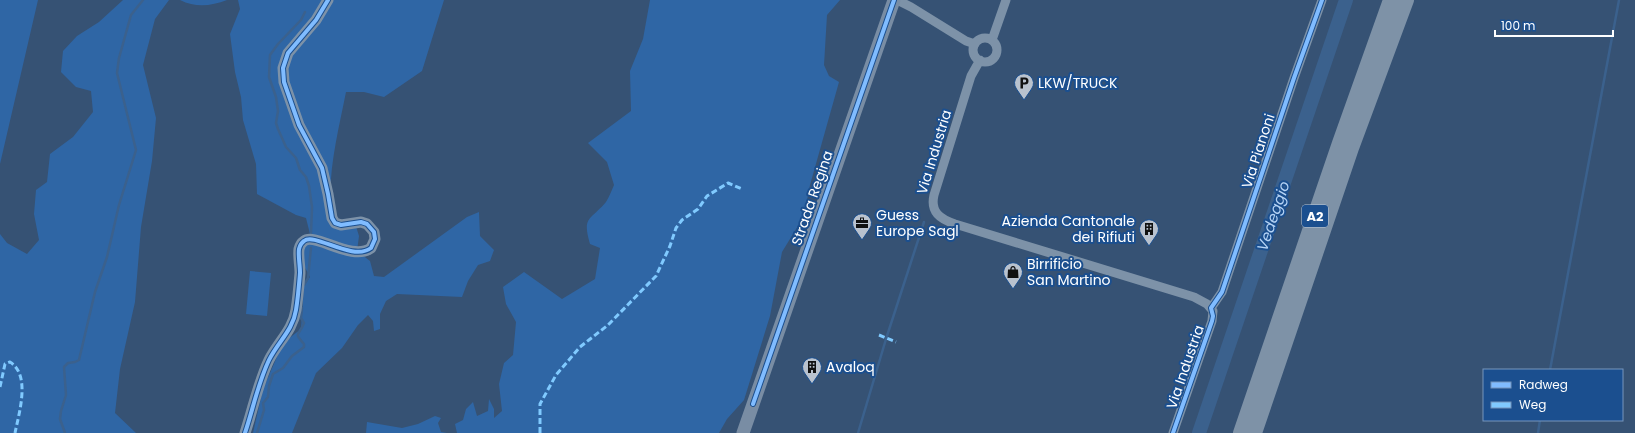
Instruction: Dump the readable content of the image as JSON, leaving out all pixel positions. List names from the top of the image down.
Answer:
{
  "streets": {
    "highway": ["A2"],
    "main road": ["Strada Regina"],
    "street": ["Via Pianoni", "Via Industria"]
  },
  "crossings": [
    ["Via Pianoni", "Via Industria"]
  ],
  "water": ["Vedeggio"],
  "places": {
    "parking": ["LKW/TRUCK"],
    "office": ["Guess Europe Sagl"],
    "building": ["Azienda Cantonale dei Rifiuti", "Avaloq"],
    "shop": ["Birrificio San Martino"]
  },
  "legend": ["Radweg", "Weg"],
  "scale_bar": "100 m"
}
